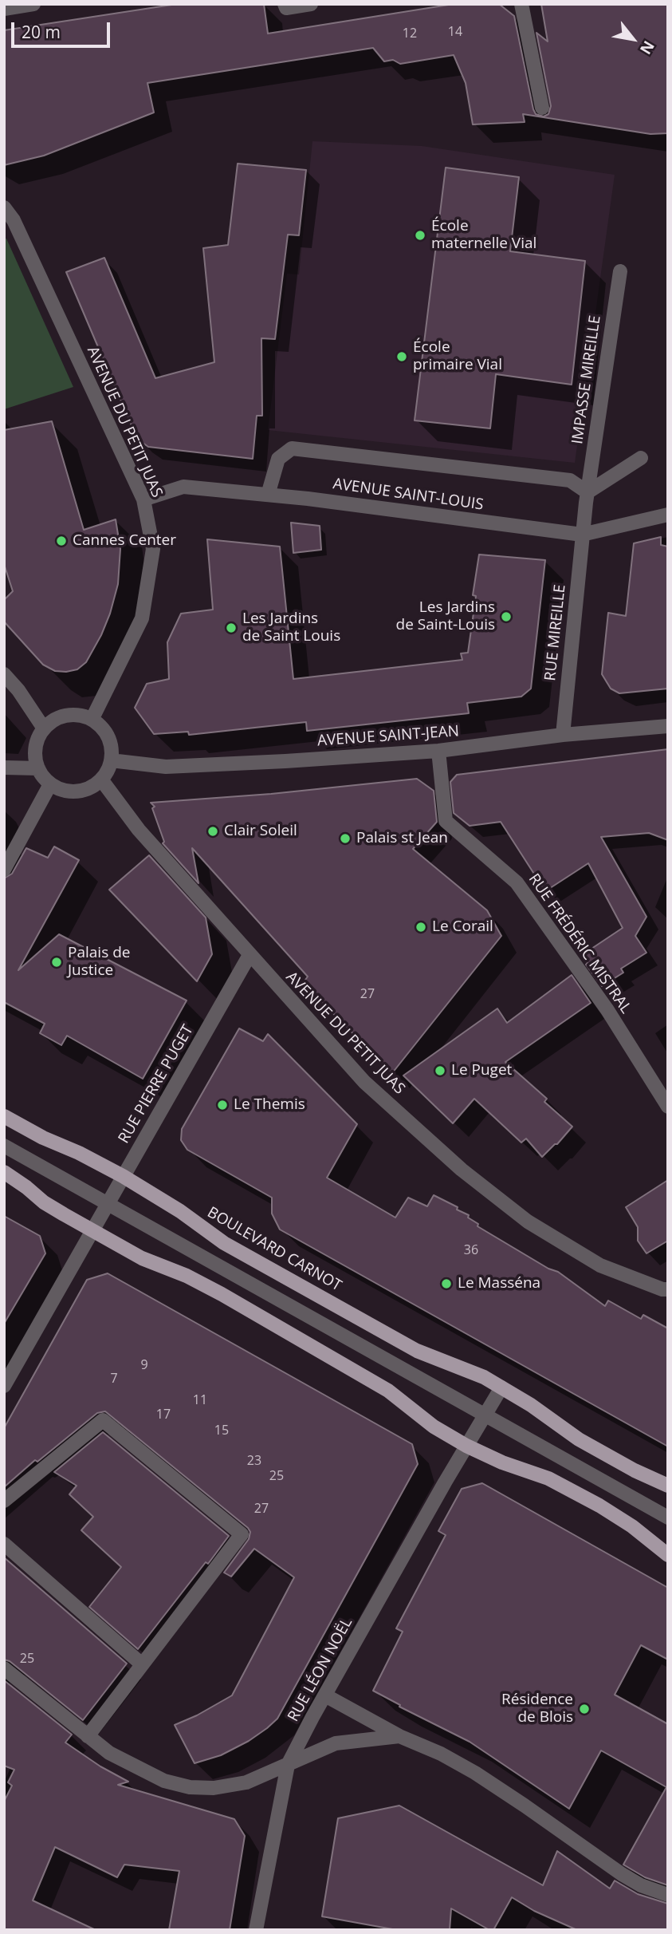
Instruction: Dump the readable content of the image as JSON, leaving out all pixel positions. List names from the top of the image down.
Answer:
{
  "streets": {
    "main road": ["BOULEVARD CARNOT"],
    "street": [
      "IMPASSE MIREILLE",
      "AVENUE DU PETIT JUAS",
      "AVENUE SAINT-LOUIS",
      "RUE MIREILLE",
      "AVENUE SAINT-JEAN",
      "RUE FRÉDÉRIC MISTRAL",
      "RUE PIERRE PUGET",
      "RUE LÉON NOËL"
    ]
  },
  "crossings": [
    ["IMPASSE MIREILLE", "AVENUE SAINT-LOUIS"],
    ["IMPASSE MIREILLE", "RUE MIREILLE"],
    ["AVENUE DU PETIT JUAS", "AVENUE SAINT-LOUIS"],
    ["AVENUE DU PETIT JUAS", "AVENUE SAINT-JEAN"],
    ["AVENUE DU PETIT JUAS", "RUE PIERRE PUGET"],
    ["AVENUE SAINT-LOUIS", "RUE MIREILLE"],
    ["RUE MIREILLE", "AVENUE SAINT-JEAN"],
    ["AVENUE SAINT-JEAN", "RUE FRÉDÉRIC MISTRAL"],
    ["RUE PIERRE PUGET", "BOULEVARD CARNOT"]
  ],
  "places": [
    "École maternelle Vial",
    "École primaire Vial",
    "Cannes Center",
    "Les Jardins de Saint-Louis",
    "Les Jardins de Saint Louis",
    "Clair Soleil",
    "Palais st Jean",
    "Le Corail",
    "Palais de Justice",
    "Le Puget",
    "Le Themis",
    "Le Masséna",
    "Résidence de Blois"
  ],
  "house_numbers": [
    "14",
    "12",
    "27",
    "36",
    "9",
    "7",
    "11",
    "17",
    "15",
    "23",
    "25",
    "27",
    "25"
  ],
  "scale_bar": "20 m",
  "north": "bottom right"
}
